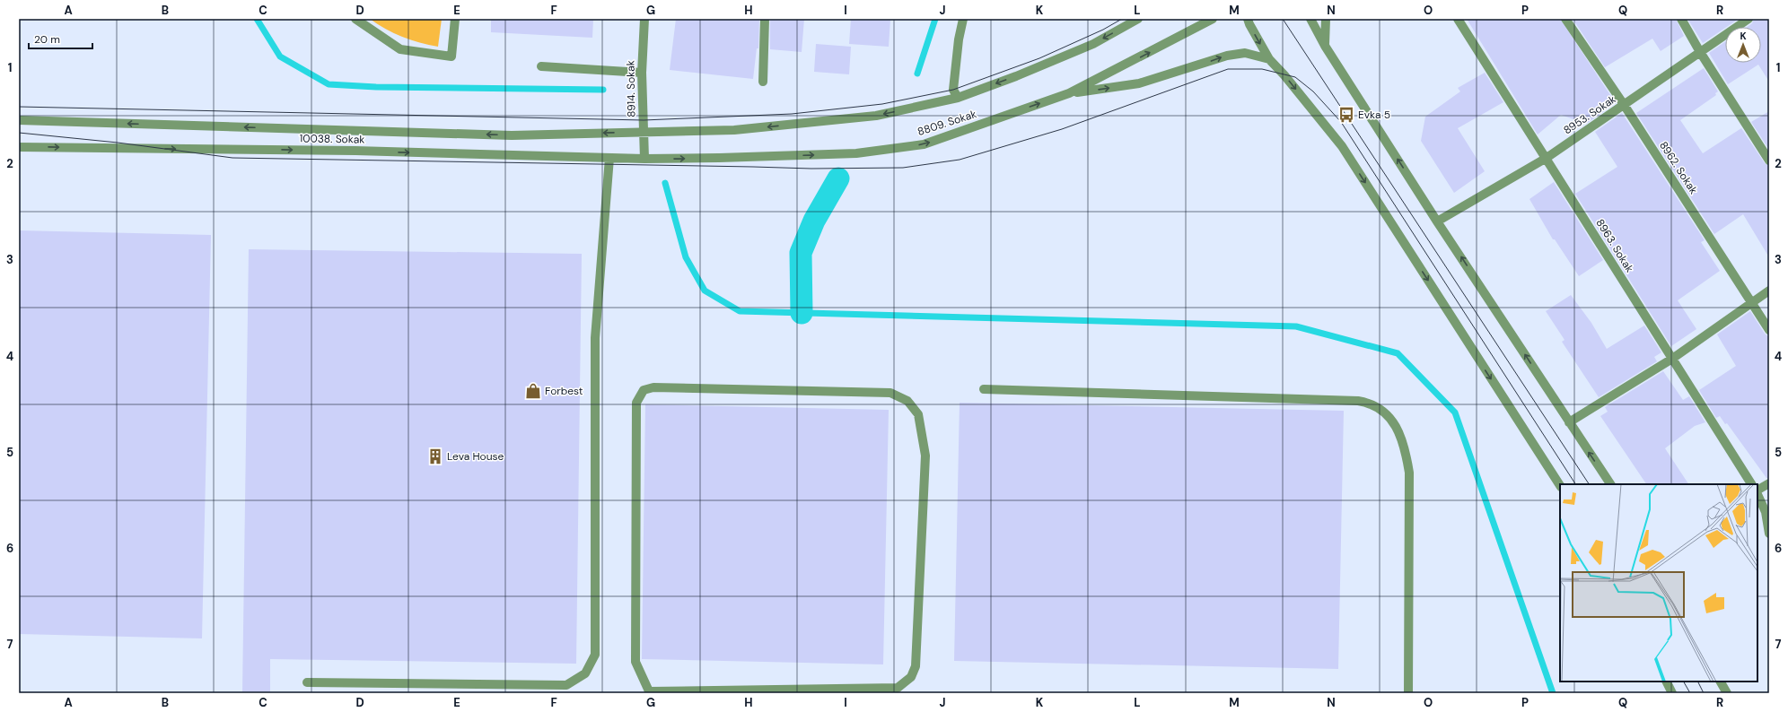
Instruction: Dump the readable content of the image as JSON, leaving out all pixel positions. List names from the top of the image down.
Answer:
{
  "streets": {
    "street": [
      "8914. Sokak",
      "8953. Sokak",
      "8809. Sokak",
      "10038. Sokak",
      "8962. Sokak",
      "8963. Sokak"
    ]
  },
  "crossings": [
    ["8914. Sokak", "8809. Sokak"],
    ["8914. Sokak", "10038. Sokak"],
    ["8953. Sokak", "8962. Sokak"],
    ["8953. Sokak", "8963. Sokak"],
    ["8809. Sokak", "10038. Sokak"]
  ],
  "places": {
    "bus stop": ["Evka 5"],
    "shop": ["Forbest"],
    "building": ["Leva House"]
  },
  "scale_bar": "20 m",
  "north": "top",
  "grid": {
    "columns": [
      "A",
      "B",
      "C",
      "D",
      "E",
      "F",
      "G",
      "H",
      "I",
      "J",
      "K",
      "L",
      "M",
      "N",
      "O",
      "P",
      "Q",
      "R"
    ],
    "rows": [
      "1",
      "2",
      "3",
      "4",
      "5",
      "6",
      "7"
    ]
  }
}
